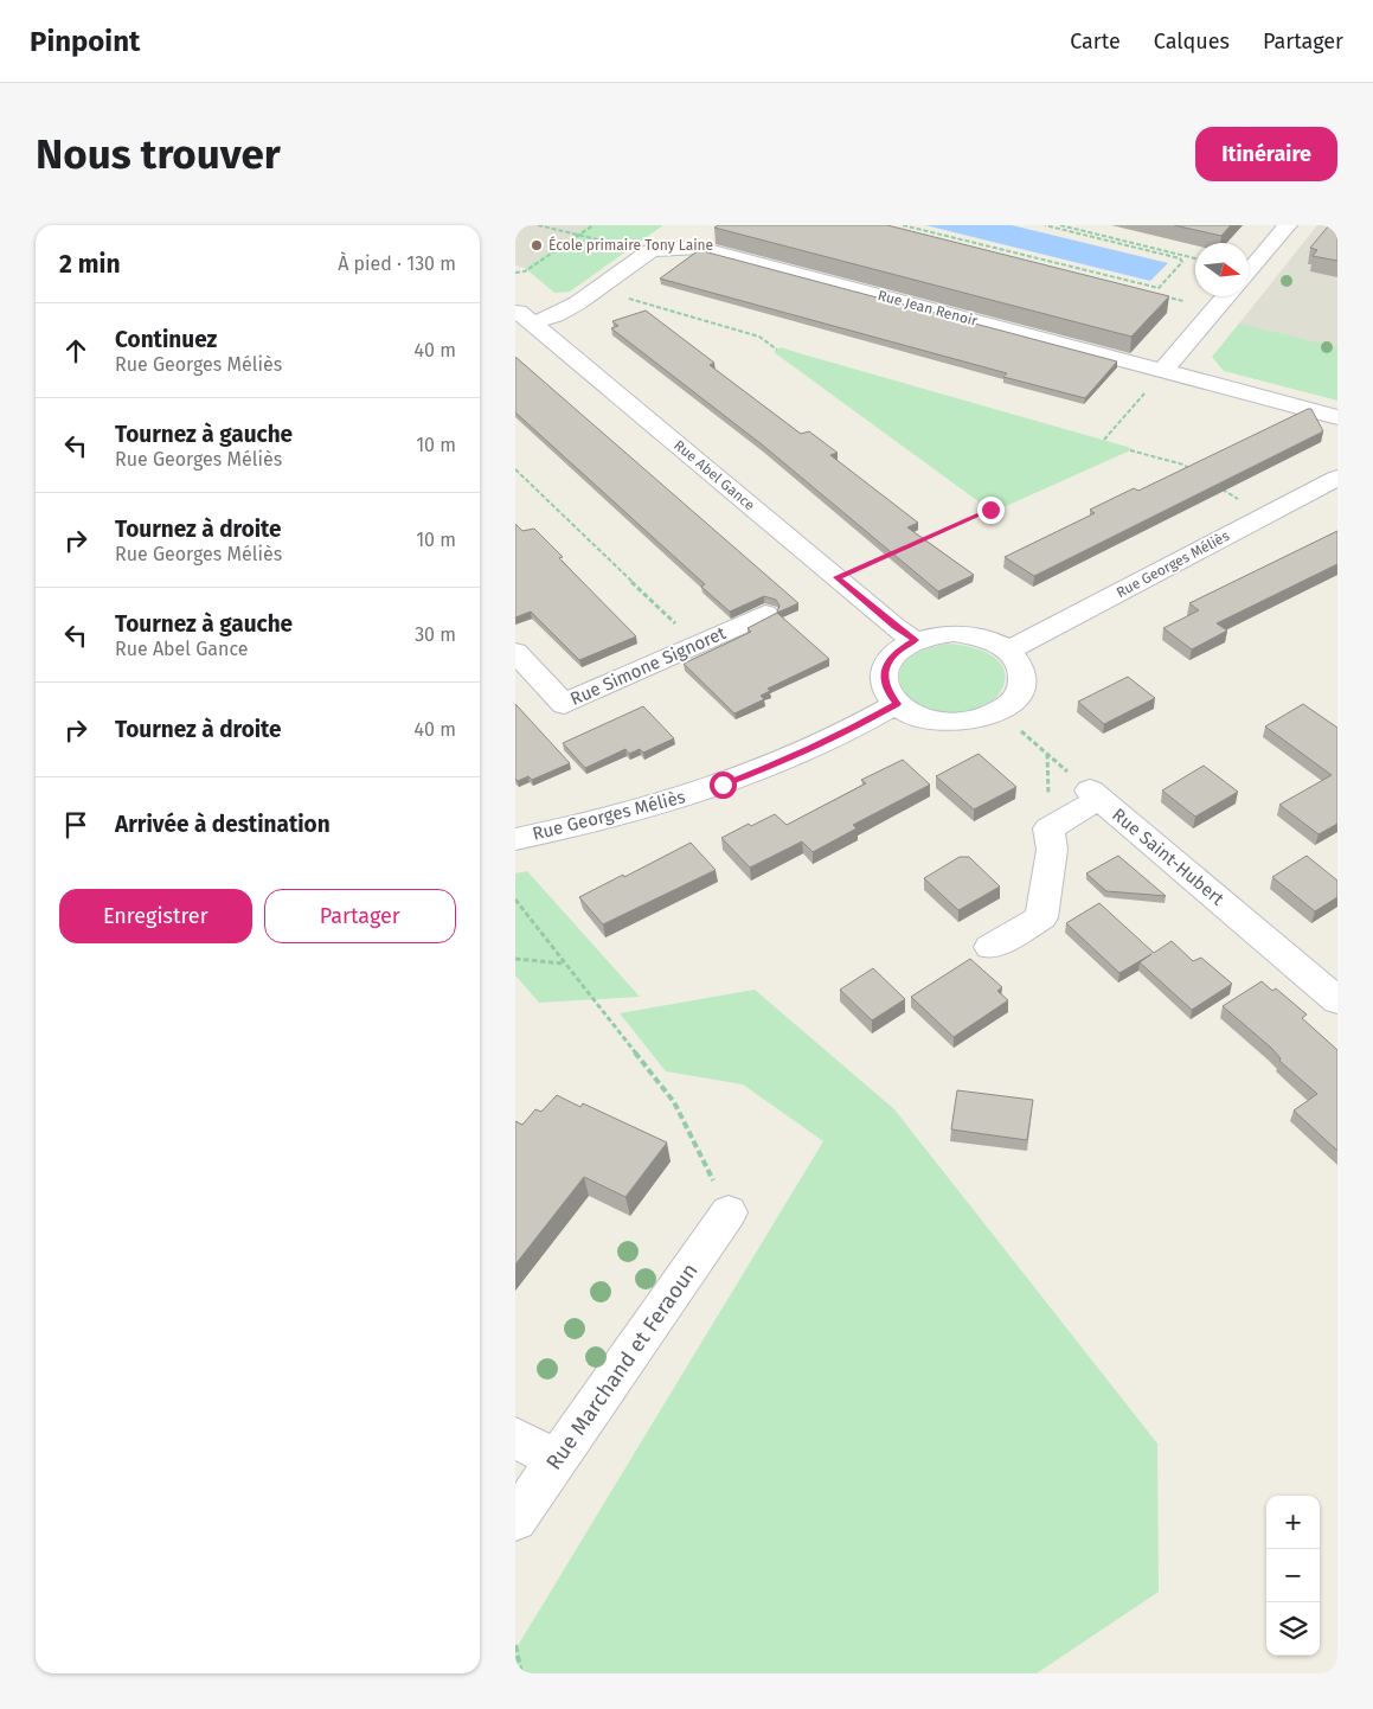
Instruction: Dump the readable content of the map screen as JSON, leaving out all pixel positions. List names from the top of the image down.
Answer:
{
  "streets": {
    "street": [
      "Rue Jean Renoir",
      "Rue Abel Gance",
      "Rue Georges Méliès",
      "Rue Simone Signoret",
      "Rue Saint-Hubert",
      "Rue Marchand et Feraoun"
    ]
  },
  "crossings": [
    ["Rue Jean Renoir", "Rue Abel Gance"],
    ["Rue Abel Gance", "Rue Georges Méliès"]
  ],
  "places": ["École primaire Tony Laine"],
  "north": "right",
  "page": {
    "header": "Pinpoint",
    "nav": ["Carte", "Calques", "Partager"],
    "buttons": [
      "Itinéraire",
      ["Enregistrer", "Partager"]
    ],
    "title": "Nous trouver",
    "heading": ["2 min", "À pied · 130 m"],
    "list": [
      ["Continuez", "Rue Georges Méliès", "40 m"],
      ["Tournez à gauche", "Rue Georges Méliès", "10 m"],
      ["Tournez à droite", "Rue Georges Méliès", "10 m"],
      ["Tournez à gauche", "Rue Abel Gance", "30 m"],
      ["Tournez à droite", "40 m"],
      "Arrivée à destination"
    ],
    "map_buttons": ["+", "−"]
  }
}
